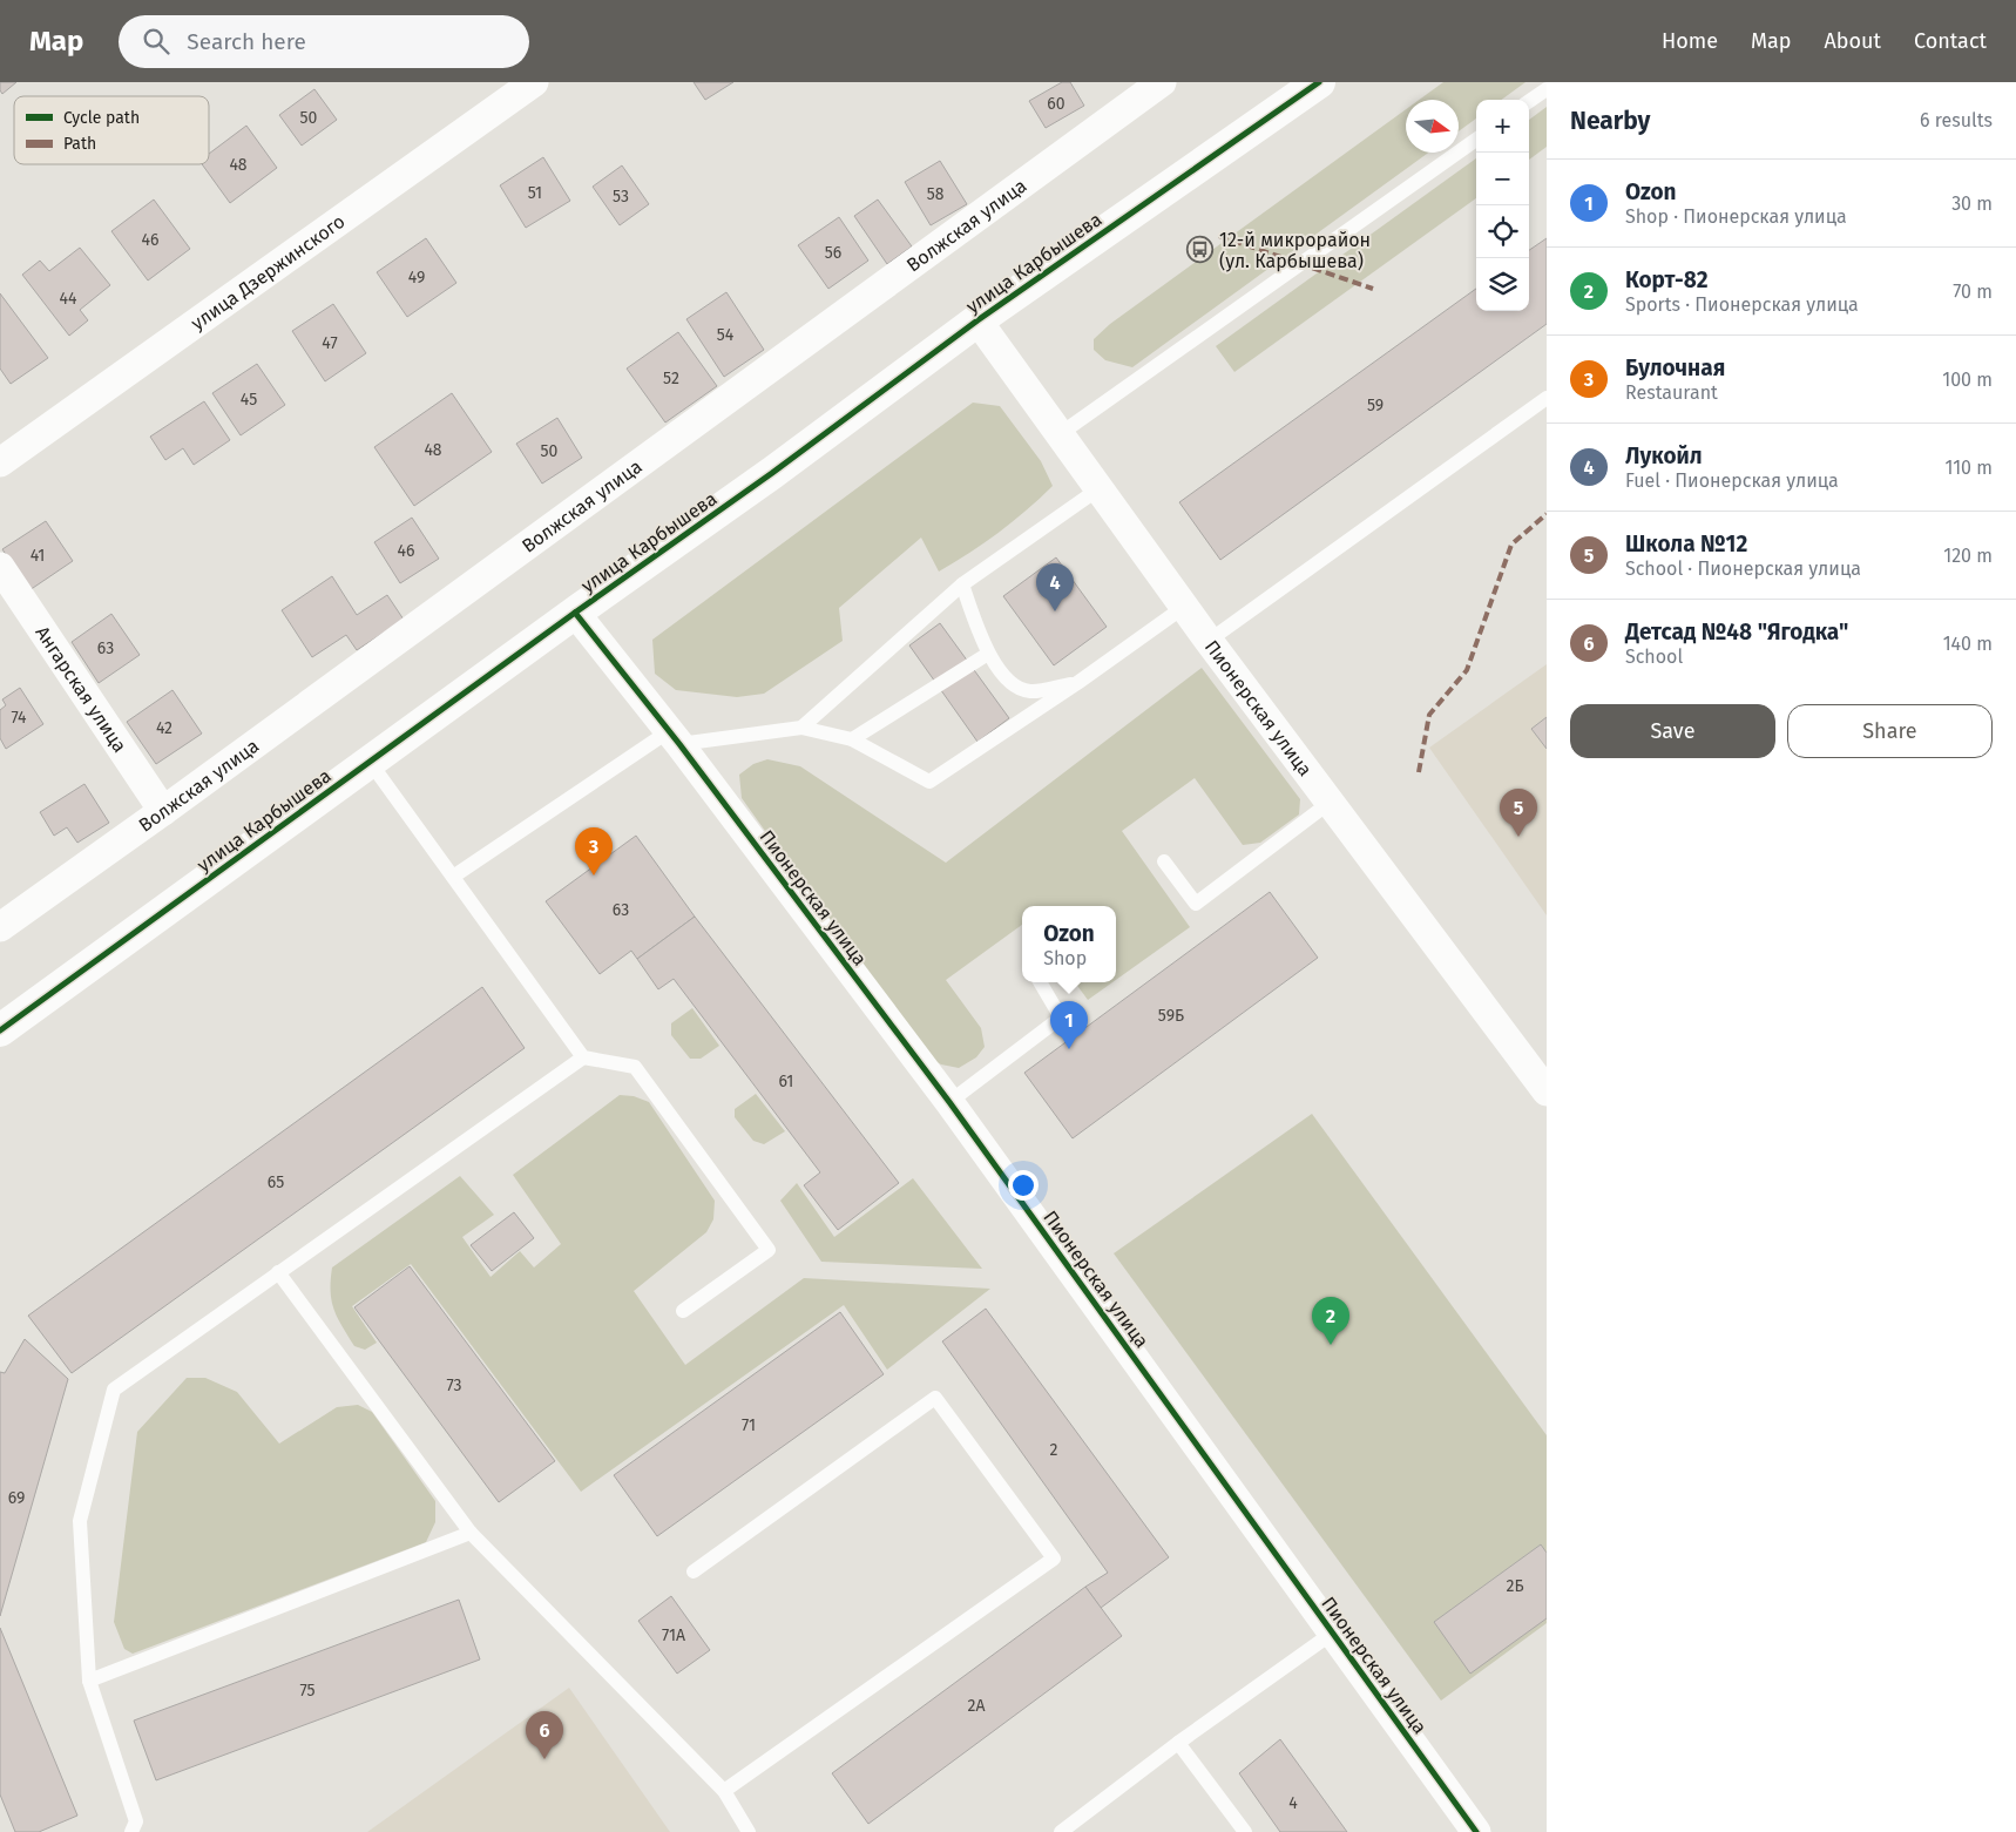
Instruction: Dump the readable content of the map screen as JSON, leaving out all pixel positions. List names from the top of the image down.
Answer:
{
  "streets": {
    "street": [
      "Волжская улица",
      "улица Карбышева",
      "улица Дзержинского",
      "Ангарская улица",
      "Пионерская улица"
    ]
  },
  "crossings": [
    ["Волжская улица", "Ангарская улица"],
    ["улица Карбышева", "Пионерская улица"]
  ],
  "places": {
    "bus stop": ["12-й микрорайон (ул. Карбышева)"]
  },
  "house_numbers": [
    "60",
    "50",
    "48",
    "51",
    "58",
    "53",
    "46",
    "56",
    "49",
    "44",
    "54",
    "47",
    "52",
    "45",
    "59",
    "48",
    "50",
    "46",
    "41",
    "63",
    "74",
    "42",
    "63",
    "59Б",
    "61",
    "65",
    "73",
    "71",
    "2",
    "69",
    "2Б",
    "71А",
    "75",
    "2А",
    "4"
  ],
  "legend": ["Cycle path", "Path"],
  "north": "right",
  "page": {
    "header": "Map",
    "search": "Search here",
    "nav": [
      "Home",
      "Map",
      "About",
      "Contact"
    ],
    "heading": ["Nearby", "6 results"],
    "map_buttons": ["+", "−"],
    "list": [
      {
        "mark": "1",
        "name": "Ozon",
        "note": "Shop · Пионерская улица",
        "value": "30 m"
      },
      {
        "mark": "2",
        "name": "Корт-82",
        "note": "Sports · Пионерская улица",
        "value": "70 m"
      },
      {
        "mark": "3",
        "name": "Булочная",
        "note": "Restaurant",
        "value": "100 m"
      },
      {
        "mark": "4",
        "name": "Лукойл",
        "note": "Fuel · Пионерская улица",
        "value": "110 m"
      },
      {
        "mark": "5",
        "name": "Школа №12",
        "note": "School · Пионерская улица",
        "value": "120 m"
      },
      {
        "mark": "6",
        "name": "Детсад №48 \"Ягодка\"",
        "note": "School",
        "value": "140 m"
      }
    ],
    "pins": [
      "4",
      "5",
      "3",
      "1",
      "2",
      "6"
    ],
    "buttons": ["Save", "Share"],
    "popup": ["Ozon", "Shop"]
  }
}
